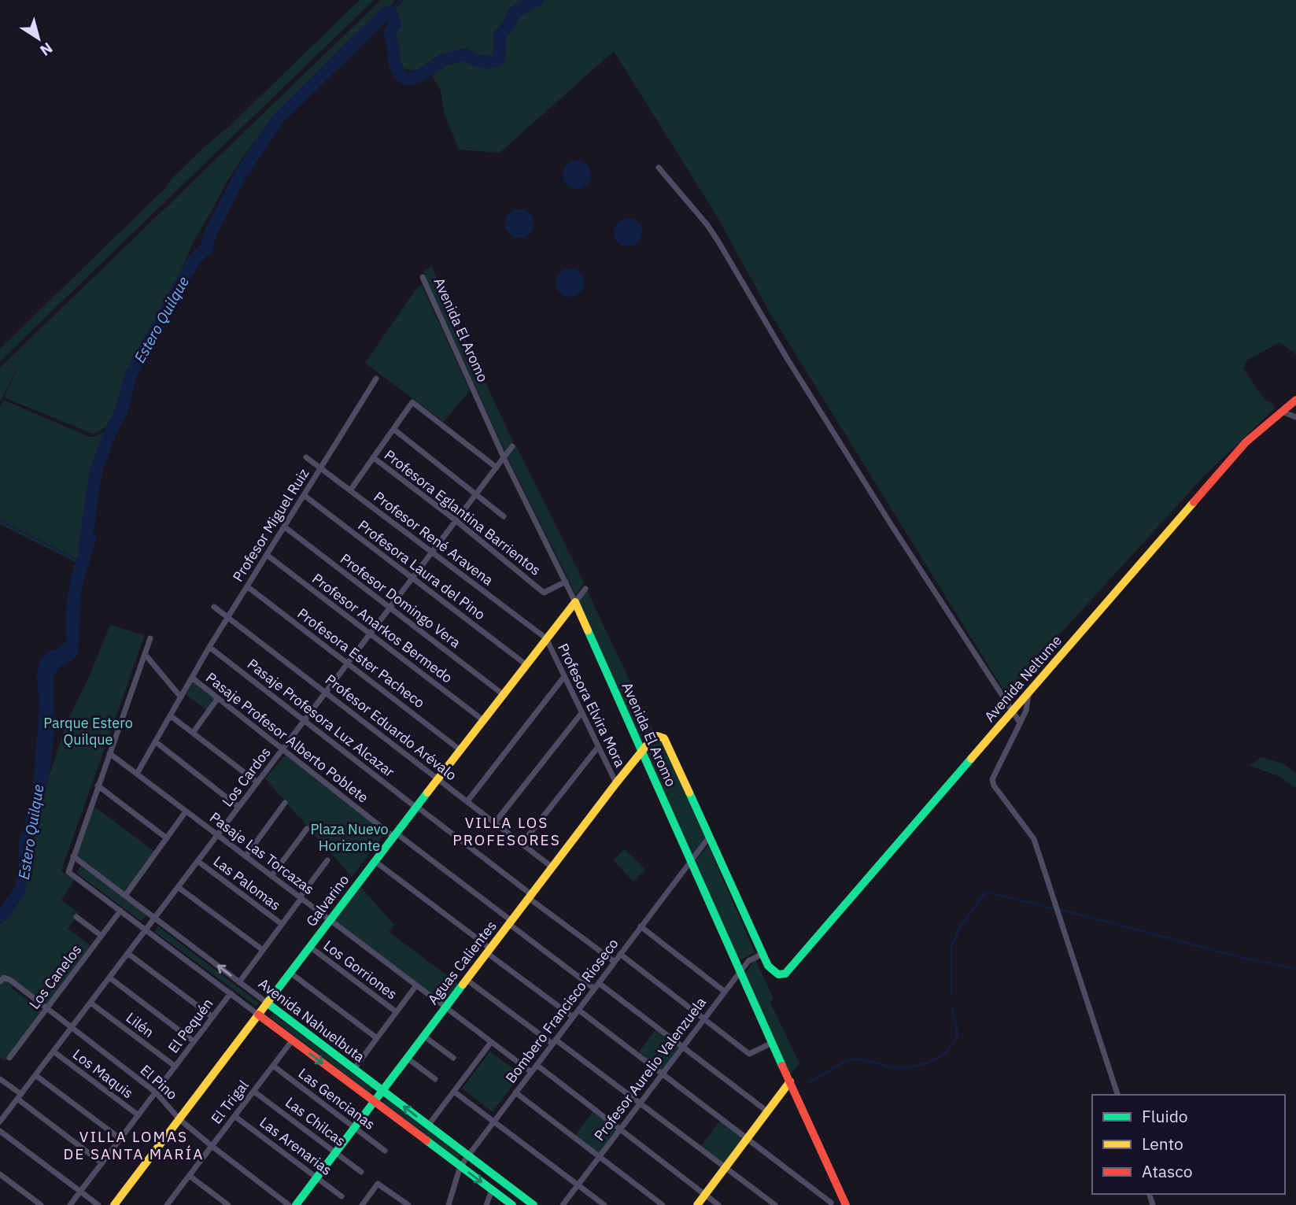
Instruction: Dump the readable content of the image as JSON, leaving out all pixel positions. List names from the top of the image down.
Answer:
{
  "streets": {
    "street": [
      "Avenida El Aromo",
      "Profesora Eglantina Barrientos",
      "Profesor Miguel Ruiz",
      "Profesor René Aravena",
      "Profesora Laura del Pino",
      "Profesor Domingo Vera",
      "Profesor Anarkos Bermedo",
      "Profesora Ester Pacheco",
      "Avenida Neltume",
      "Profesora Elvira Mora",
      "Pasaje Profesora Luz Alcazar",
      "Profesor Eduardo Arévalo",
      "Pasaje Profesor Alberto Poblete",
      "Los Cardos",
      "Pasaje Las Torcazas",
      "Las Palomas",
      "Galvarino",
      "Aguas Calientes",
      "Los Gorriones",
      "Los Canelos",
      "Bombero Francisco Rioseco",
      "Avenida Nahuelbuta",
      "Lilén",
      "El Pequén",
      "Profesor Aurelio Valenzuela",
      "Los Maquis",
      "El Pino",
      "Las Gencianas",
      "El Trigal",
      "Las Chilcas",
      "Las Arenarias"
    ]
  },
  "crossings": [
    ["Avenida El Aromo", "Profesora Eglantina Barrientos"],
    ["Avenida El Aromo", "Avenida Neltume"],
    ["Avenida El Aromo", "Los Cardos"],
    ["Avenida El Aromo", "Galvarino"],
    ["Avenida El Aromo", "Aguas Calientes"],
    ["Avenida El Aromo", "Bombero Francisco Rioseco"],
    ["Avenida El Aromo", "Profesor Aurelio Valenzuela"],
    ["Profesora Eglantina Barrientos", "Los Cardos"],
    ["Profesor Miguel Ruiz", "Profesor René Aravena"],
    ["Profesor Miguel Ruiz", "Profesora Laura del Pino"],
    ["Profesor Miguel Ruiz", "Profesor Domingo Vera"],
    ["Profesor Miguel Ruiz", "Profesor Anarkos Bermedo"],
    ["Profesor Miguel Ruiz", "Profesora Ester Pacheco"],
    ["Profesor Miguel Ruiz", "Pasaje Profesora Luz Alcazar"],
    ["Profesor Miguel Ruiz", "Profesor Eduardo Arévalo"],
    ["Profesor Miguel Ruiz", "Pasaje Profesor Alberto Poblete"],
    ["Profesor Miguel Ruiz", "Pasaje Las Torcazas"],
    ["Profesor René Aravena", "Profesora Elvira Mora"],
    ["Profesor René Aravena", "Los Cardos"],
    ["Profesor René Aravena", "Galvarino"],
    ["Profesora Laura del Pino", "Los Cardos"],
    ["Profesora Laura del Pino", "Galvarino"],
    ["Profesor Domingo Vera", "Los Cardos"],
    ["Profesor Domingo Vera", "Galvarino"],
    ["Profesor Anarkos Bermedo", "Los Cardos"],
    ["Profesor Anarkos Bermedo", "Galvarino"],
    ["Profesora Ester Pacheco", "Los Cardos"],
    ["Profesora Ester Pacheco", "Galvarino"],
    ["Profesora Elvira Mora", "Galvarino"],
    ["Profesora Elvira Mora", "Aguas Calientes"],
    ["Pasaje Profesora Luz Alcazar", "Los Cardos"],
    ["Pasaje Profesora Luz Alcazar", "Galvarino"],
    ["Pasaje Profesora Luz Alcazar", "Aguas Calientes"],
    ["Pasaje Profesora Luz Alcazar", "Bombero Francisco Rioseco"],
    ["Profesor Eduardo Arévalo", "Los Cardos"],
    ["Profesor Eduardo Arévalo", "Galvarino"],
    ["Profesor Eduardo Arévalo", "Aguas Calientes"],
    ["Pasaje Profesor Alberto Poblete", "Los Cardos"],
    ["Pasaje Profesor Alberto Poblete", "Galvarino"],
    ["Pasaje Profesor Alberto Poblete", "Aguas Calientes"],
    ["Pasaje Profesor Alberto Poblete", "Bombero Francisco Rioseco"],
    ["Los Cardos", "Pasaje Las Torcazas"],
    ["Los Cardos", "Las Palomas"],
    ["Los Cardos", "Avenida Nahuelbuta"],
    ["Los Cardos", "Lilén"],
    ["Los Cardos", "Los Maquis"],
    ["Los Cardos", "El Pino"],
    ["Pasaje Las Torcazas", "Galvarino"],
    ["Pasaje Las Torcazas", "Aguas Calientes"],
    ["Pasaje Las Torcazas", "Bombero Francisco Rioseco"],
    ["Galvarino", "Los Gorriones"],
    ["Galvarino", "Avenida Nahuelbuta"],
    ["Galvarino", "El Pino"],
    ["Aguas Calientes", "Avenida Nahuelbuta"],
    ["Aguas Calientes", "Las Gencianas"],
    ["Aguas Calientes", "Las Chilcas"],
    ["Aguas Calientes", "Las Arenarias"],
    ["Los Canelos", "Avenida Nahuelbuta"],
    ["Los Canelos", "El Pino"],
    ["Bombero Francisco Rioseco", "Avenida Nahuelbuta"],
    ["Avenida Nahuelbuta", "El Pequén"],
    ["Avenida Nahuelbuta", "El Trigal"],
    ["Lilén", "El Pequén"],
    ["El Pequén", "Los Maquis"],
    ["El Pequén", "El Pino"],
    ["El Pino", "El Trigal"],
    ["Las Gencianas", "El Trigal"],
    ["El Trigal", "Las Chilcas"],
    ["El Trigal", "Las Arenarias"]
  ],
  "districts": ["VILLA LOS PROFESORES", "VILLA LOMAS DE SANTA MARÍA"],
  "water": ["Estero Quilque"],
  "parks": ["Parque Estero Quilque", "Plaza Nuevo Horizonte"],
  "legend": ["Fluido", "Lento", "Atasco"],
  "north": "bottom right"
}
